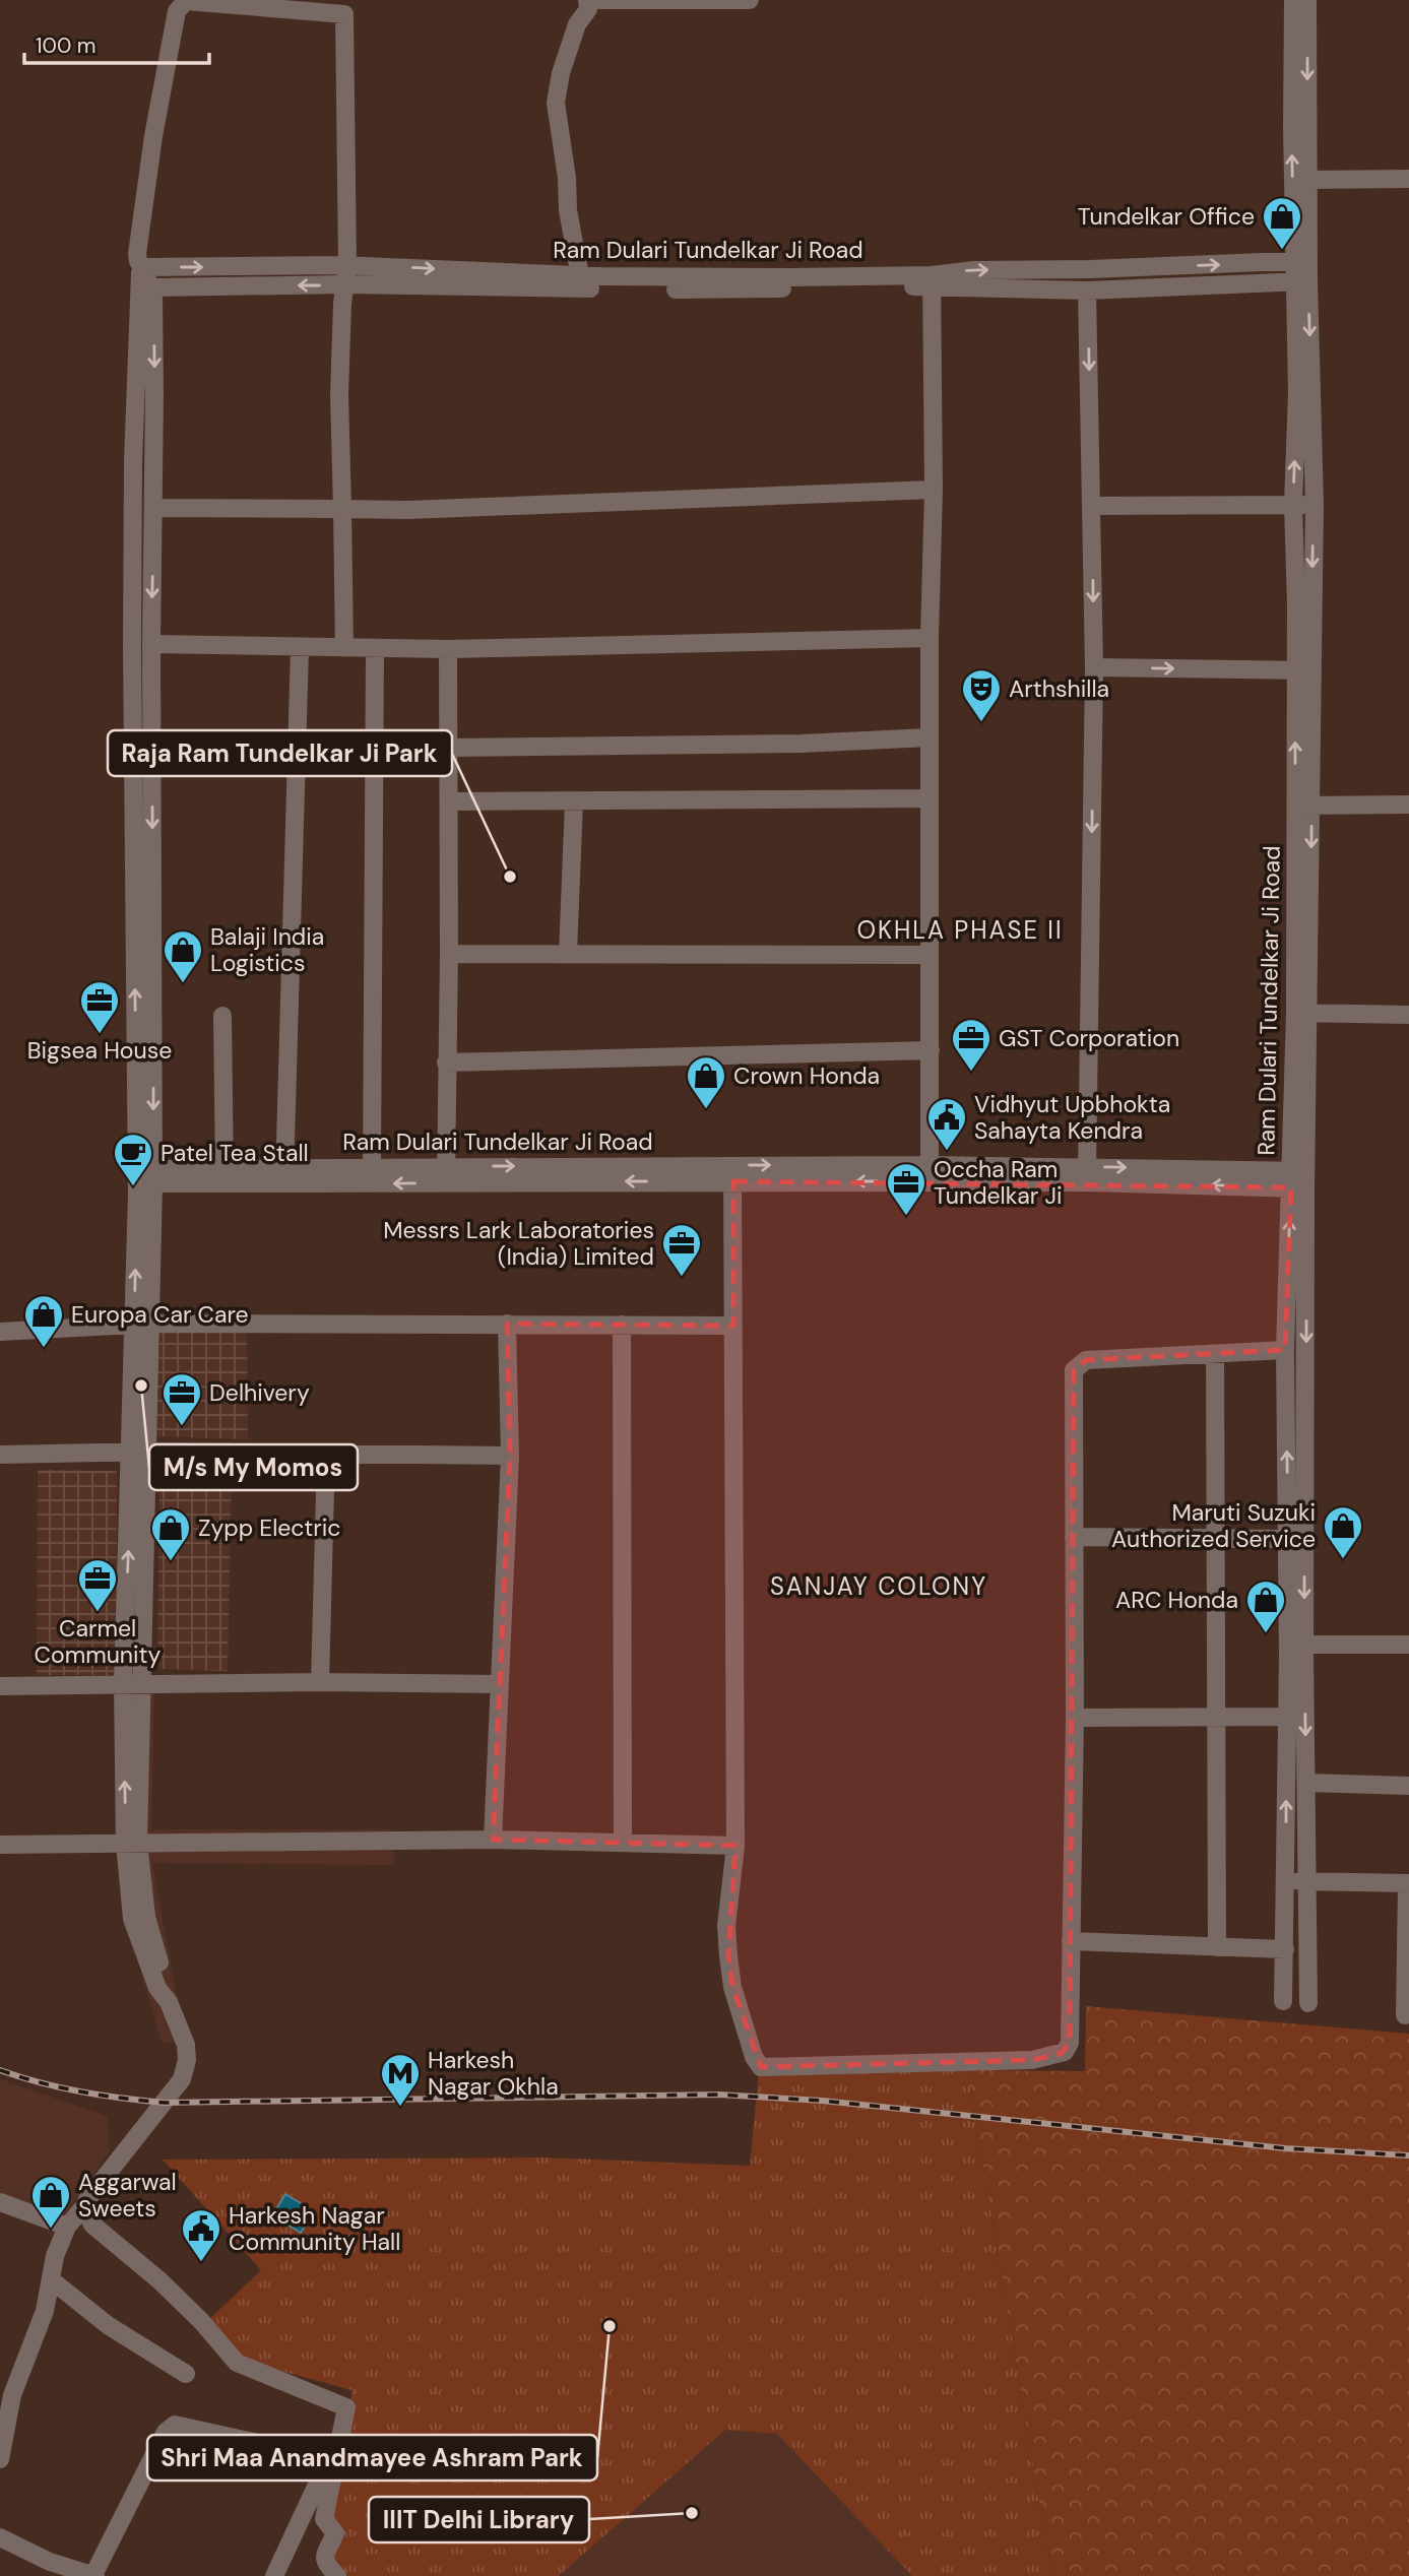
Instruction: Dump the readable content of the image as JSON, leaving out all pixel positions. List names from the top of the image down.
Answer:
{
  "streets": {
    "street": ["Ram Dulari Tundelkar Ji Road"]
  },
  "districts": ["OKHLA PHASE II", "SANJAY COLONY"],
  "places": {
    "shop": [
      "Tundelkar Office",
      "Balaji India Logistics",
      "Crown Honda",
      "Europa Car Care",
      "Maruti Suzuki Authorized Service",
      "Zypp Electric",
      "ARC Honda",
      "Aggarwal Sweets"
    ],
    "theatre": ["Arthshilla"],
    "other": [
      "Raja Ram Tundelkar Ji Park",
      "M/s My Momos",
      "Shri Maa Anandmayee Ashram Park",
      "IIIT Delhi Library"
    ],
    "office": [
      "Bigsea House",
      "GST Corporation",
      "Occha Ram Tundelkar Ji",
      "Messrs Lark Laboratories (India) Limited",
      "Delhivery",
      "Carmel Community"
    ],
    "public building": ["Vidhyut Upbhokta Sahayta Kendra", "Harkesh Nagar Community Hall"],
    "cafe": ["Patel Tea Stall"],
    "metro station": ["Harkesh Nagar Okhla"]
  },
  "scale_bar": "100 m"
}
